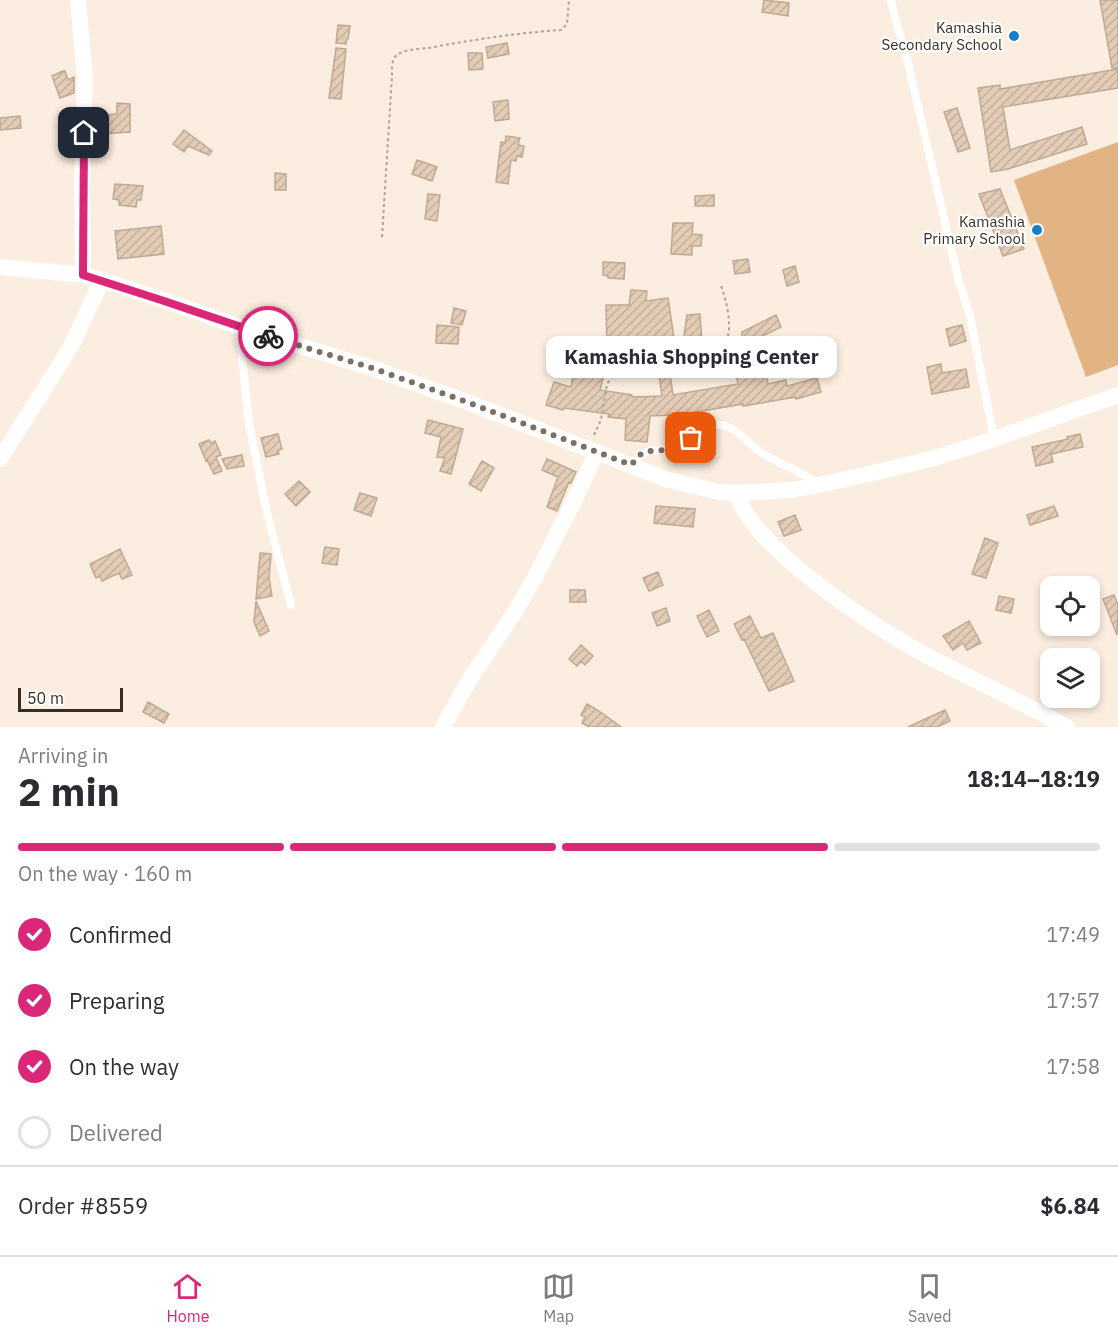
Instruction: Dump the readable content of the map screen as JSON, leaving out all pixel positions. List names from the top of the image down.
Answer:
{
  "places": ["Kamashia Secondary School", "Kamashia Primary School", "Kamashia Shopping Center"],
  "scale_bar": "50 m",
  "page": {
    "bubble": "Kamashia Shopping Center",
    "scale": "50 m",
    "heading": ["2 min", "Arriving in", "18:14–18:19"],
    "panel": ["Order #8559", "$6.84"],
    "bar": "On the way · 160 m",
    "list": [
      ["Confirmed", "17:49"],
      ["Preparing", "17:57"],
      ["On the way", "17:58"],
      "Delivered"
    ],
    "tabs": ["Home", "Map", "Saved"]
  }
}
